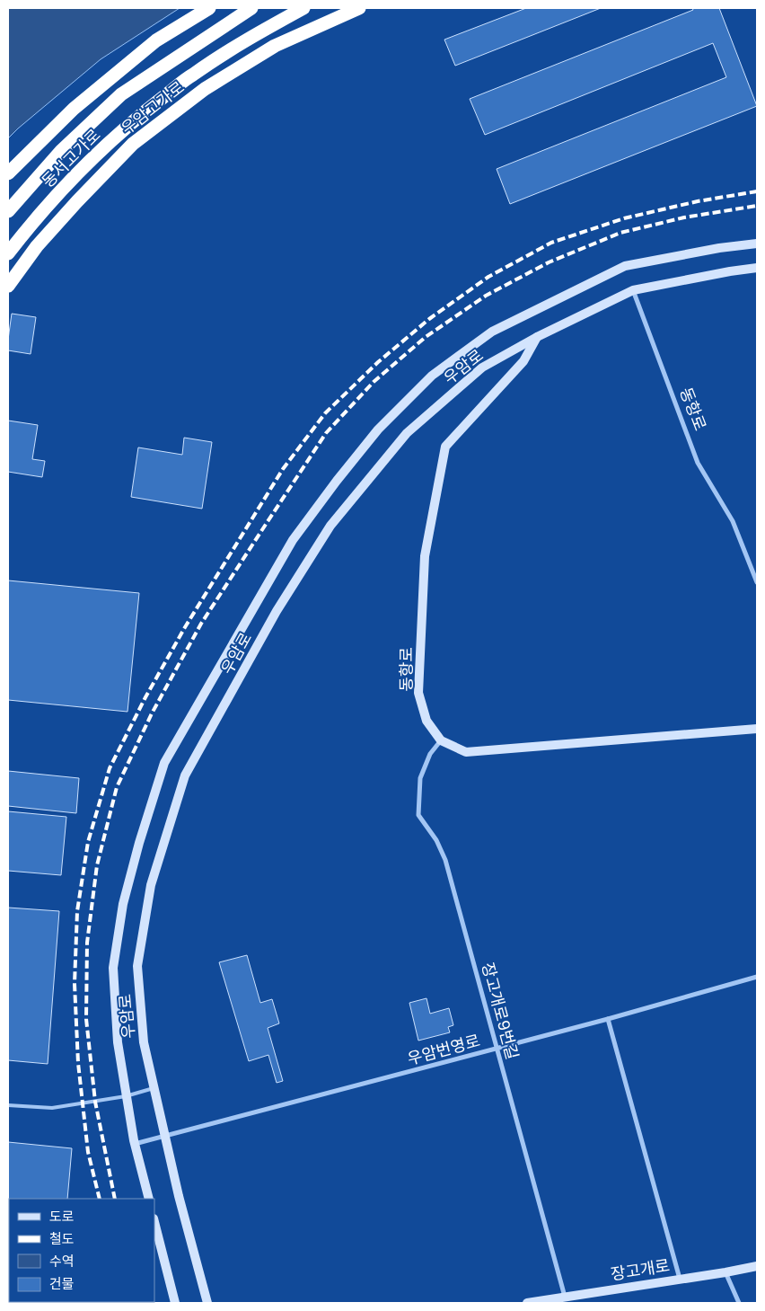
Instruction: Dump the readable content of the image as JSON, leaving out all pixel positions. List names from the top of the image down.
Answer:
{
  "streets": {
    "highway": ["우암고가로", "동서고가로"],
    "main road": ["우암로", "동항로", "장고개로"],
    "street": ["장고개로9번길", "우암번영로"]
  },
  "crossings": [
    ["우암로", "동항로"],
    ["우암로", "우암번영로"],
    ["동항로", "장고개로9번길"],
    ["장고개로9번길", "우암번영로"],
    ["장고개로9번길", "장고개로"]
  ],
  "legend": [
    "도로",
    "철도",
    "수역",
    "건물"
  ]
}
